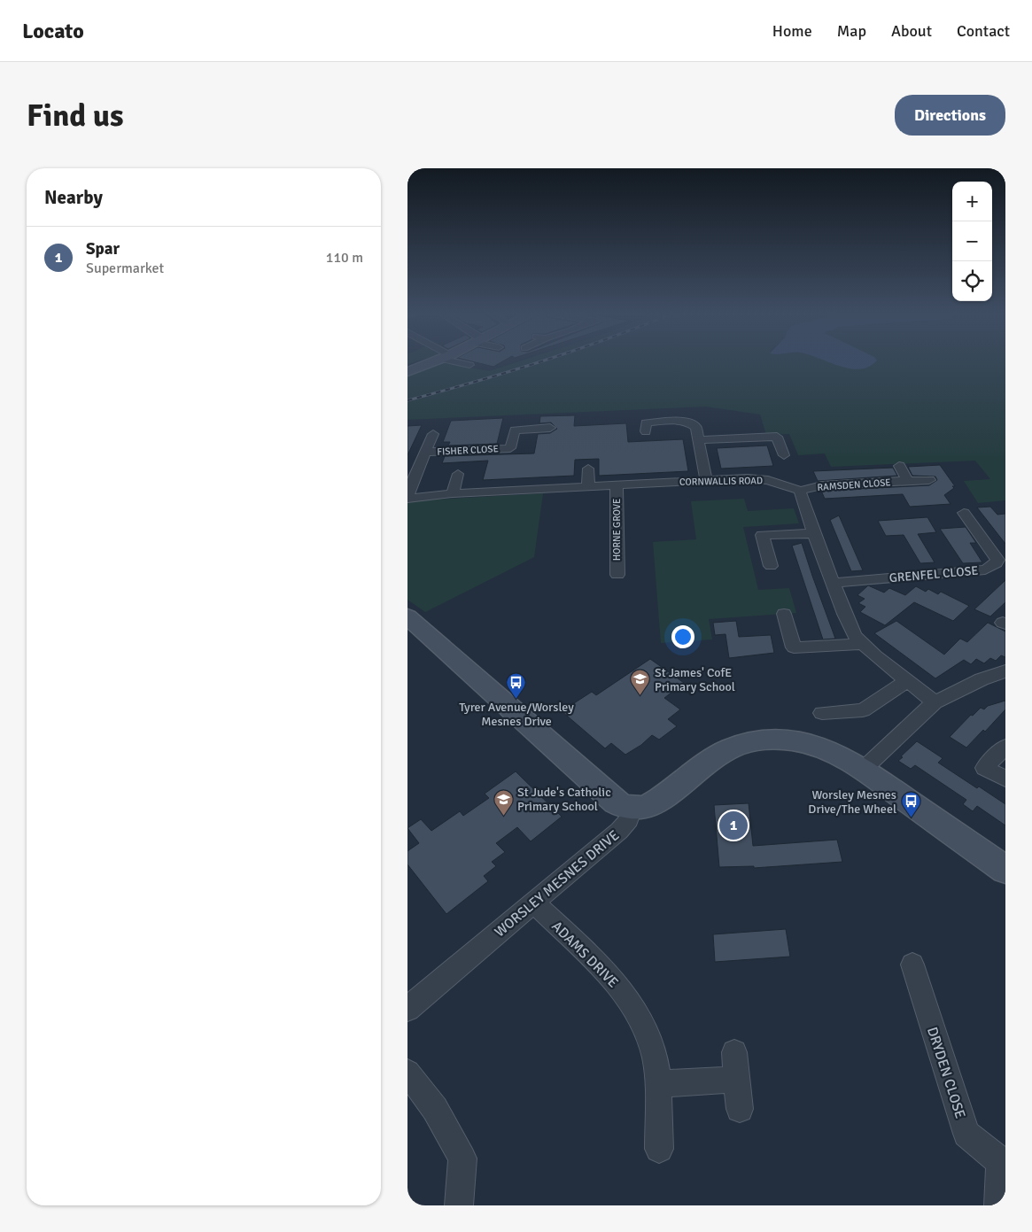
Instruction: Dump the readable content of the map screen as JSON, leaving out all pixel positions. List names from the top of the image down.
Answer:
{
  "streets": {
    "street": [
      "FISHER CLOSE",
      "CORNWALLIS ROAD",
      "RAMSDEN CLOSE",
      "HORNE GROVE",
      "GRENFEL CLOSE",
      "WORSLEY MESNES DRIVE",
      "ADAMS DRIVE",
      "DRYDEN CLOSE"
    ]
  },
  "crossings": [
    ["FISHER CLOSE", "CORNWALLIS ROAD"],
    ["CORNWALLIS ROAD", "RAMSDEN CLOSE"],
    ["CORNWALLIS ROAD", "HORNE GROVE"],
    ["WORSLEY MESNES DRIVE", "ADAMS DRIVE"]
  ],
  "places": {
    "school or university": ["St James' CofE Primary School", "St Jude's Catholic Primary School"],
    "bus stop": ["Tyrer Avenue/Worsley Mesnes Drive", "Worsley Mesnes Drive/The Wheel"]
  },
  "page": {
    "header": "Locato",
    "nav": [
      "Home",
      "Map",
      "About",
      "Contact"
    ],
    "buttons": "Directions",
    "title": "Find us",
    "heading": "Nearby",
    "map_buttons": ["+", "−"],
    "list": [
      {
        "mark": "1",
        "name": "Spar",
        "note": "Supermarket",
        "value": "110 m"
      }
    ],
    "pins": "1"
  }
}
